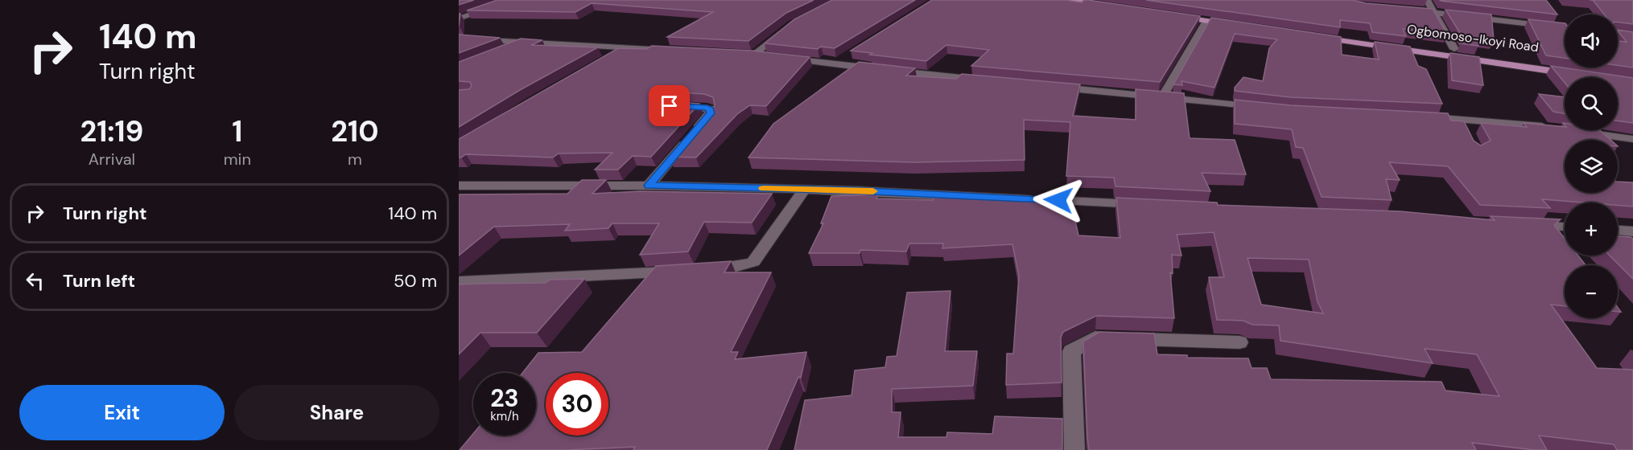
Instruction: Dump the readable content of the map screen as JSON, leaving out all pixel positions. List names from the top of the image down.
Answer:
{
  "streets": {
    "main road": ["Ogbomoso-Ikoyi Road"]
  },
  "page": {
    "turn": ["140 m", "Turn right"],
    "map_buttons": ["+", "−"],
    "eta": [
      "21:19",
      "Arrival",
      "1",
      "min",
      "210",
      "m"
    ],
    "list": [
      {
        "name": "Turn right",
        "value": "140 m"
      },
      {
        "name": "Turn left",
        "value": "50 m"
      }
    ],
    "speed": "23 km/h",
    "limit": "30",
    "buttons": ["Exit", "Share"]
  }
}
